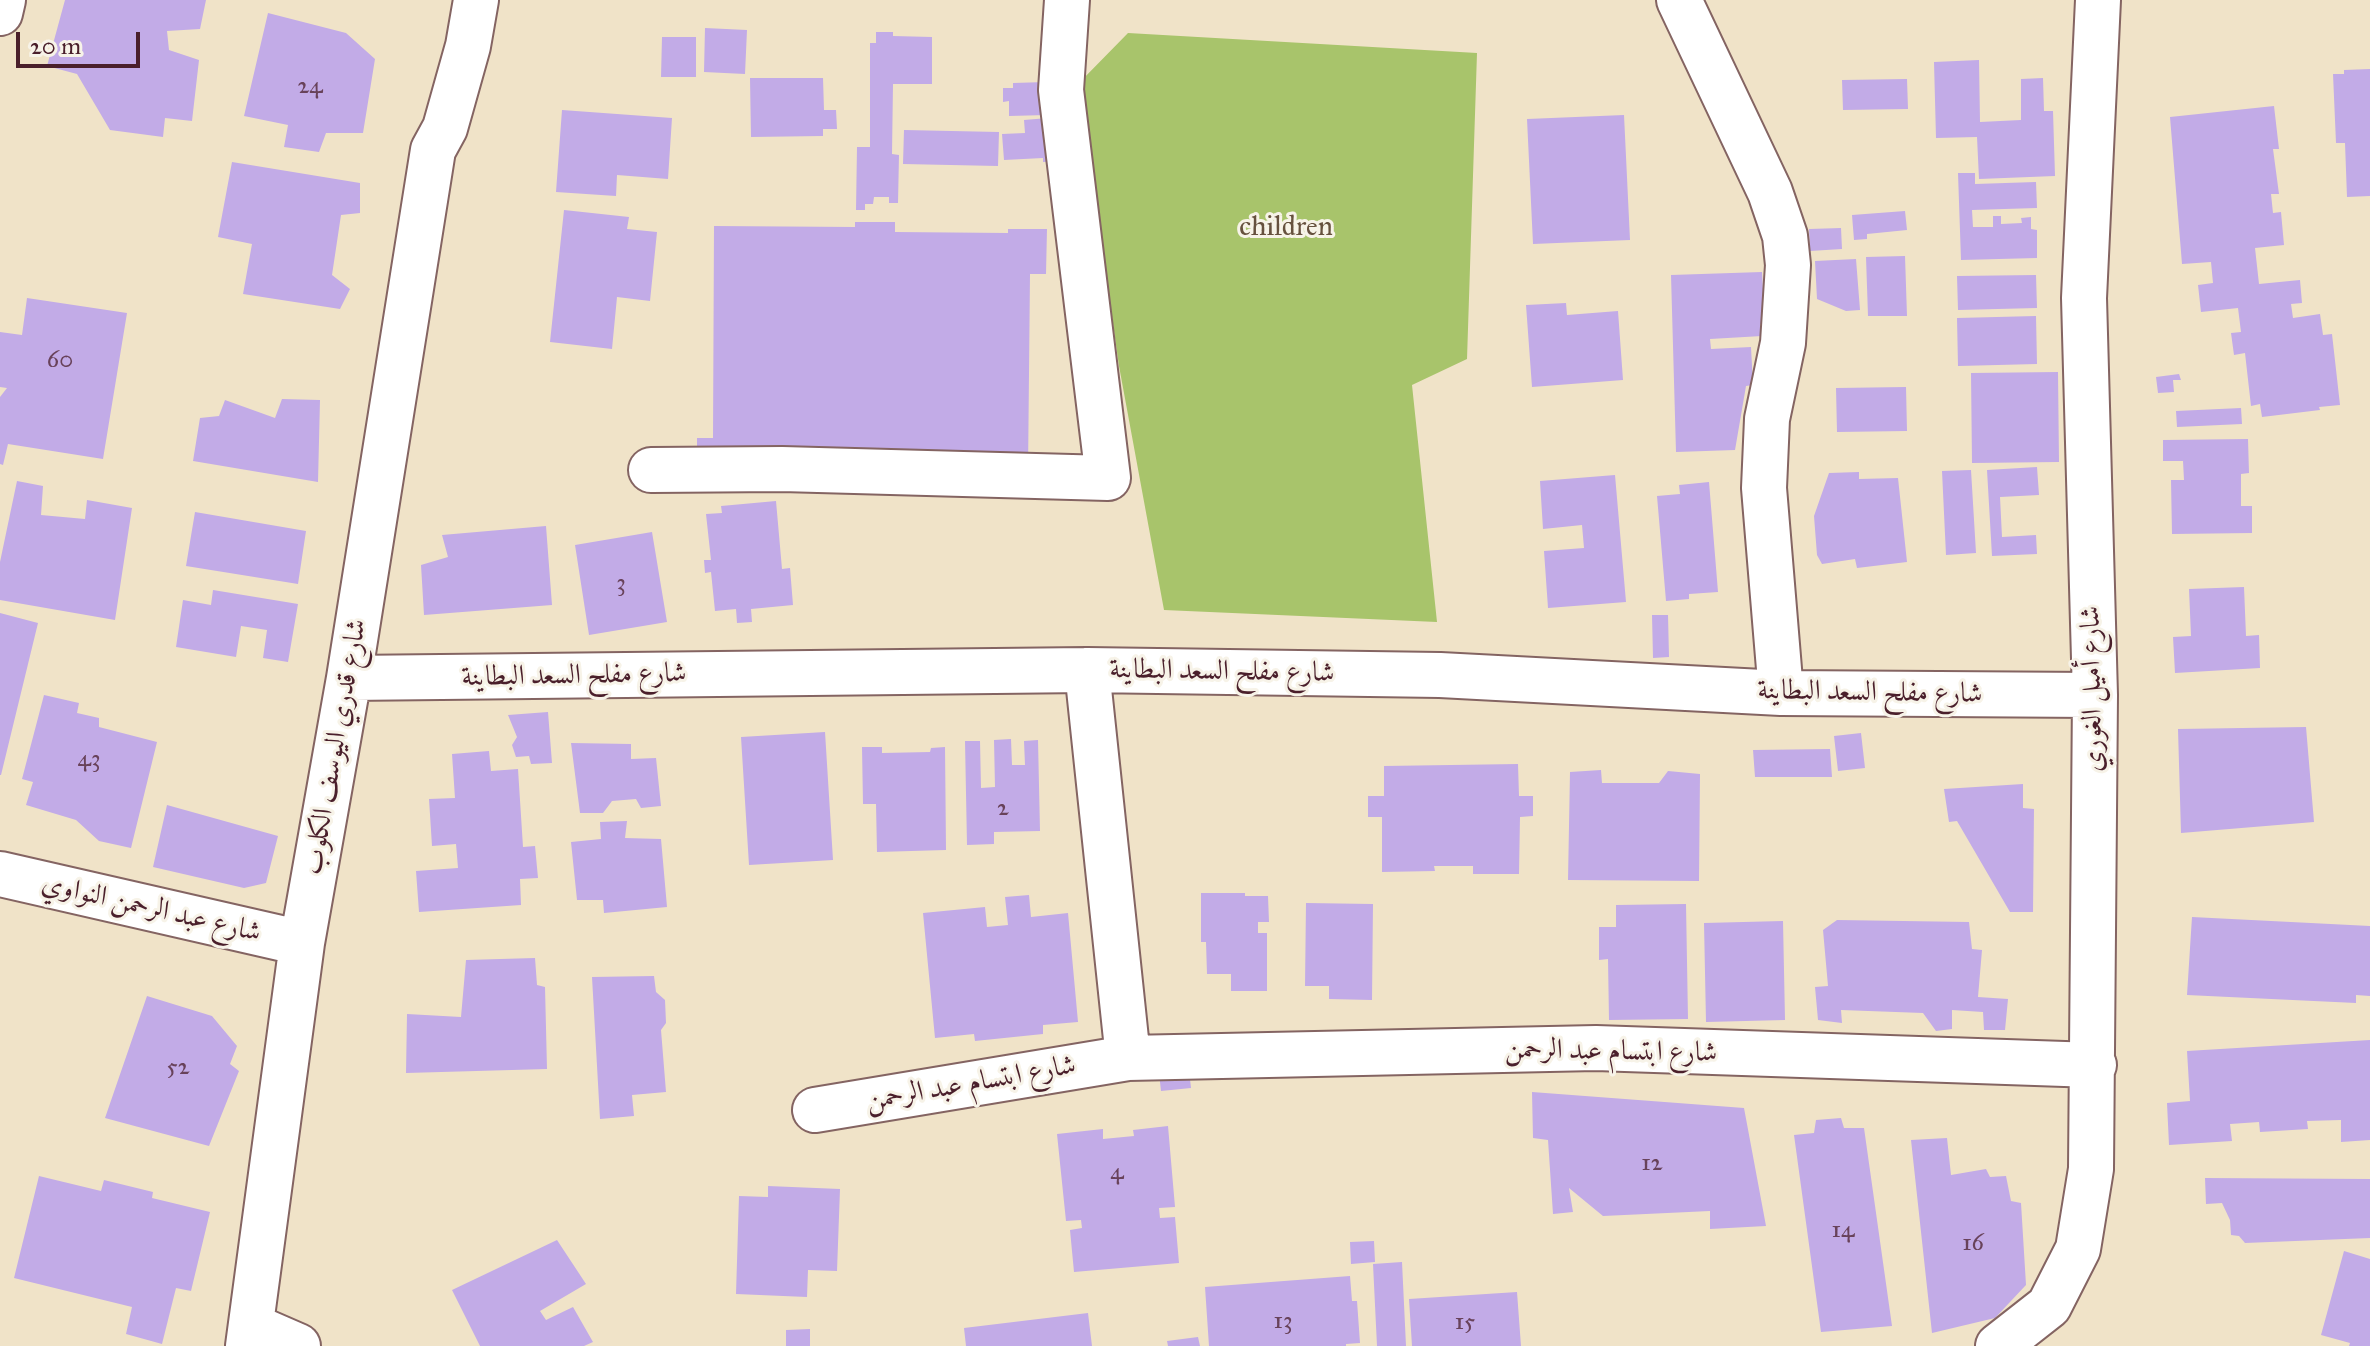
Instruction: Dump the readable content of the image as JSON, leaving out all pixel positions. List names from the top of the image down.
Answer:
{
  "streets": {
    "street": [
      "شارع مفلح السعد البطاينة",
      "شارع أميل الغوري",
      "شارع قدري اليوسف الكلوب",
      "شارع عبد الرحمن النواوي",
      "شارع ابتسام عبد الرحمن"
    ]
  },
  "crossings": [
    ["شارع مفلح السعد البطاينة", "شارع أميل الغوري"],
    ["شارع مفلح السعد البطاينة", "شارع قدري اليوسف الكلوب"],
    ["شارع أميل الغوري", "شارع ابتسام عبد الرحمن"],
    ["شارع قدري اليوسف الكلوب", "شارع عبد الرحمن النواوي"]
  ],
  "parks": ["children"],
  "house_numbers": [
    "24",
    "60",
    "3",
    "43",
    "2",
    "52",
    "12",
    "4",
    "14",
    "16",
    "13",
    "15"
  ],
  "scale_bar": "20 m"
}
